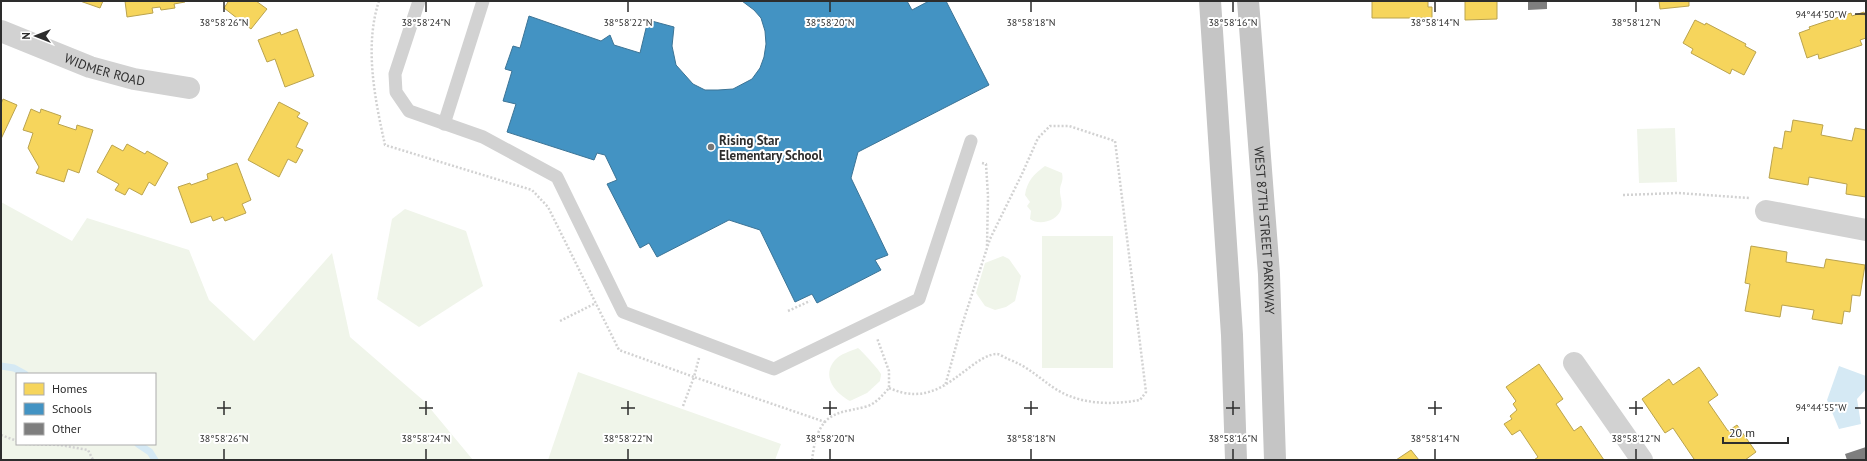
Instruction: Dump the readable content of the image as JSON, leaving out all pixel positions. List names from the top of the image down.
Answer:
{
  "streets": {
    "main road": ["WEST 87TH STREET PARKWAY"],
    "street": ["WIDMER ROAD"]
  },
  "places": ["Rising Star Elementary School"],
  "legend": ["Homes", "Schools", "Other"],
  "scale_bar": "20 m",
  "north": "left",
  "coordinates": [
    "94°44'50\"W",
    "38°58'26\"N",
    "38°58'24\"N",
    "38°58'22\"N",
    "38°58'20\"N",
    "38°58'18\"N",
    "38°58'16\"N",
    "38°58'14\"N",
    "38°58'12\"N",
    "94°44'55\"W"
  ]
}
